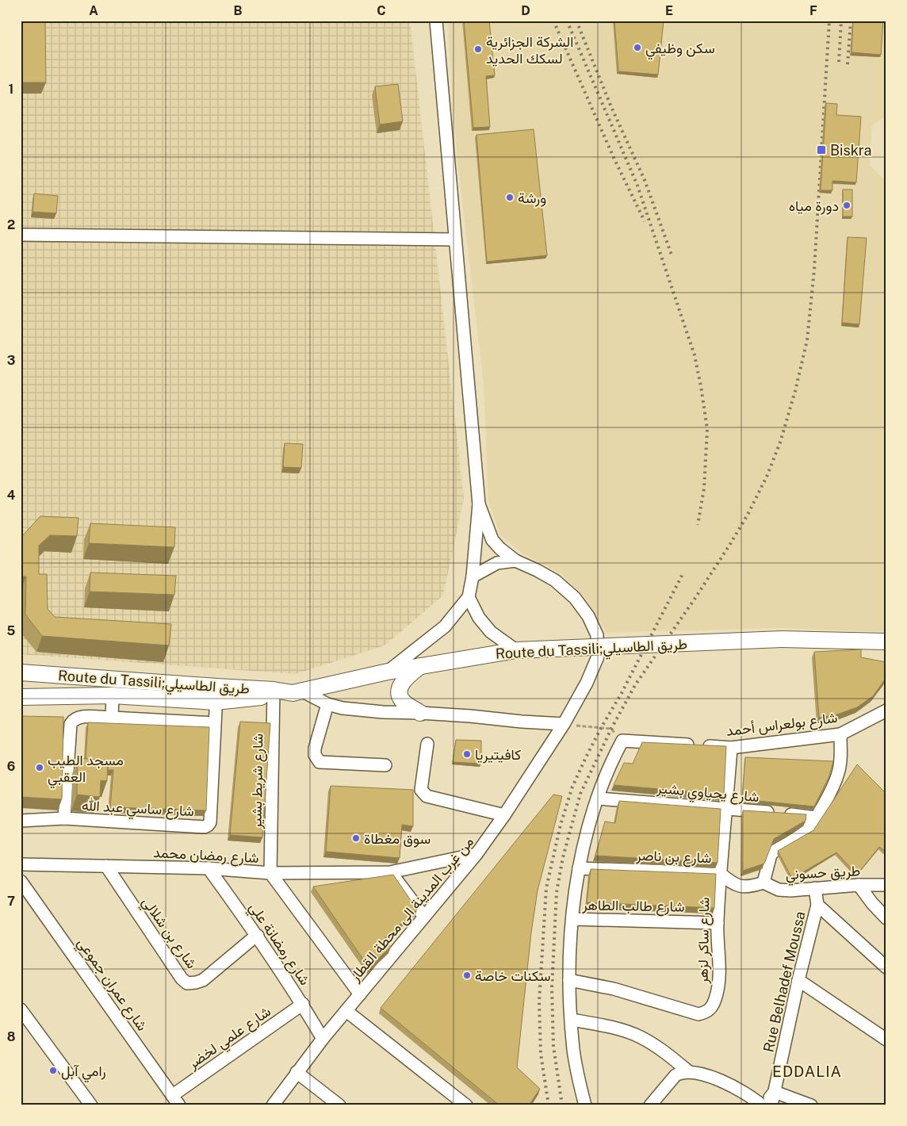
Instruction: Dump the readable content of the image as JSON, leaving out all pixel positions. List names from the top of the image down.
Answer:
{
  "streets": {
    "main road": ["Route du Tassili;طريق الطاسيلي"],
    "street": [
      "شارع بولعراس أحمد",
      "شارع شريط بشير",
      "شارع يحياوي بشير",
      "شارع ساسي عبد الله",
      "شارع رمضان محمد",
      "شارع بن ناصر",
      "طريق حسوني",
      "شارع طالب الطاهر",
      "من غرب المدينة الى محطة القطار",
      "شارع بن شلالي",
      "شارع ساكر لزهر",
      "شارع رمضانة علي",
      "Rue Belhadef Moussa",
      "شارع عمران جموعي",
      "شارع علمي لخضر"
    ]
  },
  "crossings": [
    ["Route du Tassili;طريق الطاسيلي", "شارع شريط بشير"],
    ["Route du Tassili;طريق الطاسيلي", "شارع ساسي عبد الله"],
    ["شارع بولعراس أحمد", "شارع ساكر لزهر"],
    ["شارع شريط بشير", "شارع رمضان محمد"],
    ["شارع يحياوي بشير", "شارع ساكر لزهر"],
    ["شارع رمضان محمد", "من غرب المدينة الى محطة القطار"],
    ["شارع رمضان محمد", "شارع بن شلالي"],
    ["شارع رمضان محمد", "شارع رمضانة علي"],
    ["شارع بن ناصر", "طريق حسوني"],
    ["شارع بن ناصر", "شارع ساكر لزهر"],
    ["طريق حسوني", "Rue Belhadef Moussa"],
    ["شارع طالب الطاهر", "شارع ساكر لزهر"],
    ["من غرب المدينة الى محطة القطار", "شارع رمضانة علي"],
    ["شارع بن شلالي", "شارع رمضانة علي"],
    ["شارع رمضانة علي", "شارع علمي لخضر"],
    ["شارع عمران جموعي", "شارع علمي لخضر"]
  ],
  "districts": ["EDDALIA"],
  "places": {
    "other": [
      "سكن وظيفي",
      "الشركة الجزائرية لسكك الحديد",
      "ورشة",
      "دورة مياه",
      "كافيتيريا",
      "مسجد الطيب العقبي",
      "سوق مغطاة",
      "سكنات خاصة",
      "رامي آبل"
    ],
    "transit": ["Biskra"]
  },
  "grid": {
    "columns": [
      "A",
      "B",
      "C",
      "D",
      "E",
      "F"
    ],
    "rows": [
      "1",
      "2",
      "3",
      "4",
      "5",
      "6",
      "7",
      "8"
    ]
  }
}
